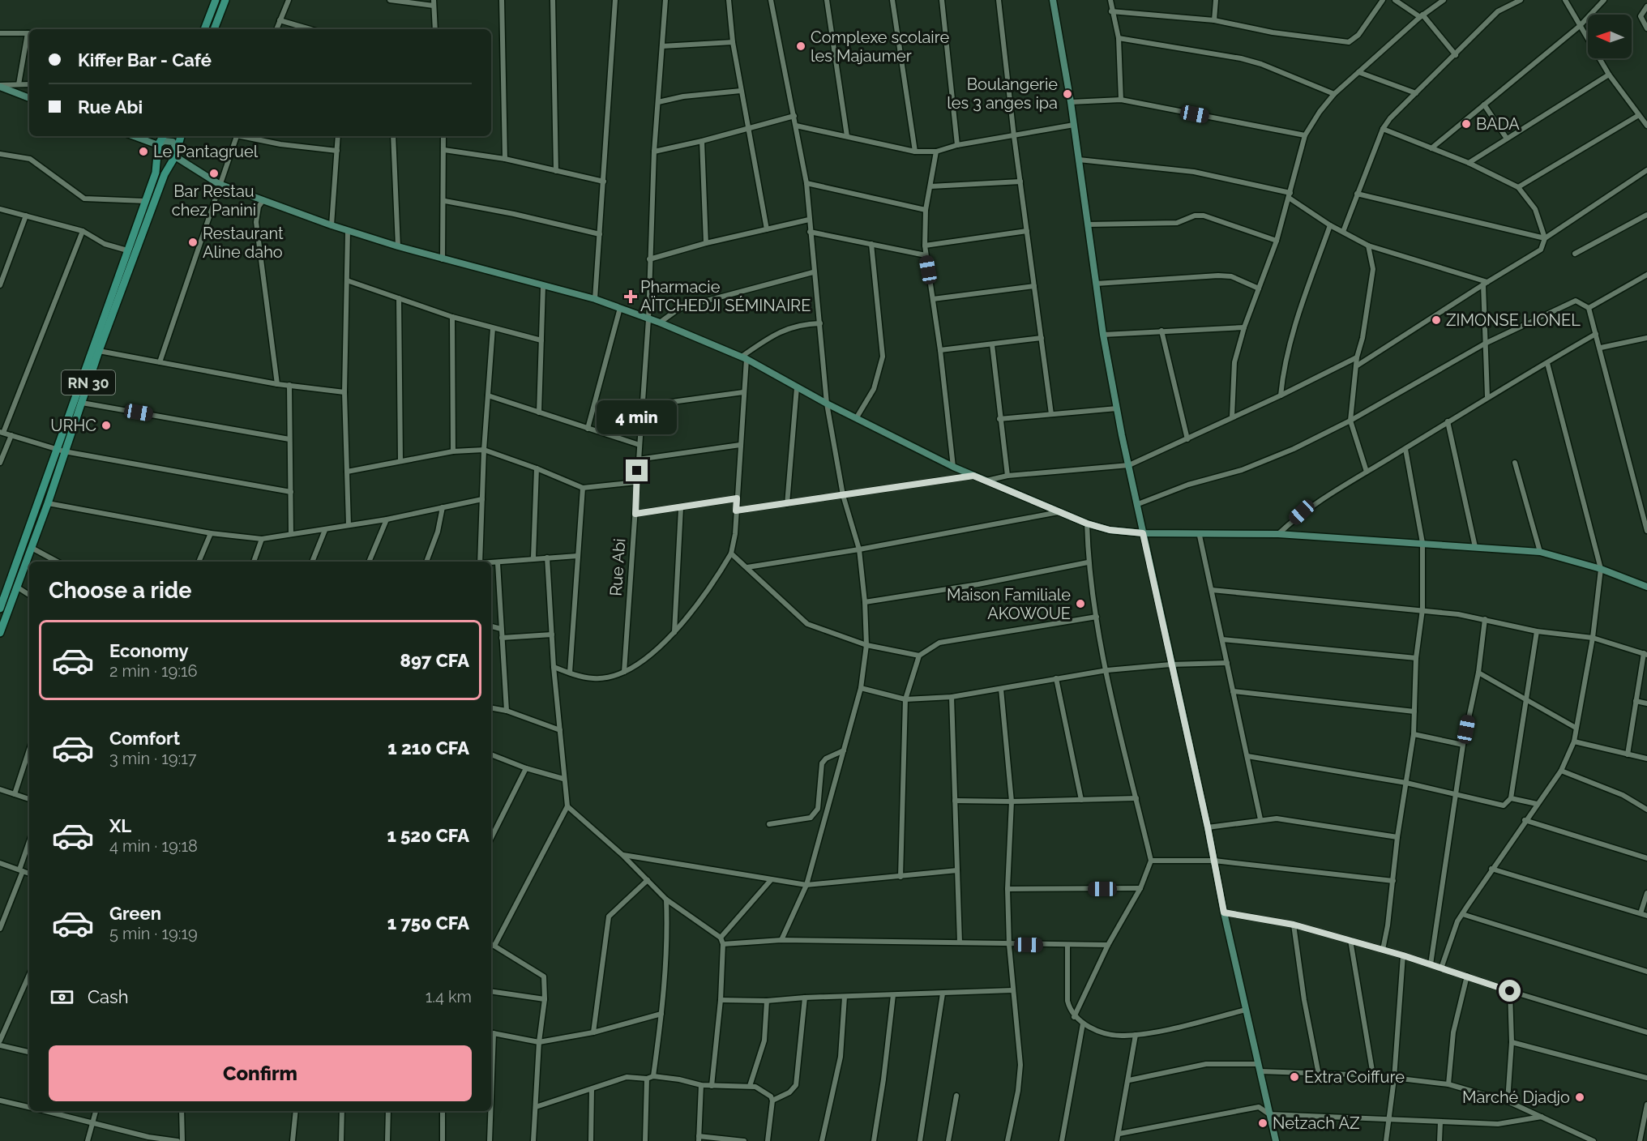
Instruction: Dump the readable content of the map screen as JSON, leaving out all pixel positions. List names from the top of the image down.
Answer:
{
  "streets": {
    "main road": ["RN 30"],
    "street": ["Rue Abi"]
  },
  "places": {
    "other": [
      "Complexe scolaire les Majaumer",
      "Boulangerie les 3 anges ipa",
      "BADA",
      "Le Pantagruel",
      "Bar Restau chez Panini",
      "Restaurant Aline daho",
      "ZIMONSE LIONEL",
      "URHC",
      "Maison Familiale AKOWOUE",
      "Extra Coiffure",
      "Marché Djadjo",
      "Netzach AZ"
    ],
    "health": ["Pharmacie AÏTCHEDJI SÉMINAIRE"]
  },
  "north": "left",
  "page": {
    "banner": ["Kiffer Bar - Café", "Rue Abi"],
    "bubble": "4 min",
    "heading": "Choose a ride",
    "list": [
      {
        "name": "Economy",
        "note": "2 min · 19:16",
        "value": "897 CFA"
      },
      {
        "name": "Comfort",
        "note": "3 min · 19:17",
        "value": "1 210 CFA"
      },
      {
        "name": "XL",
        "note": "4 min · 19:18",
        "value": "1 520 CFA"
      },
      {
        "name": "Green",
        "note": "5 min · 19:19",
        "value": "1 750 CFA"
      }
    ],
    "pay": ["Cash", "1.4 km"],
    "buttons": "Confirm"
  }
}
